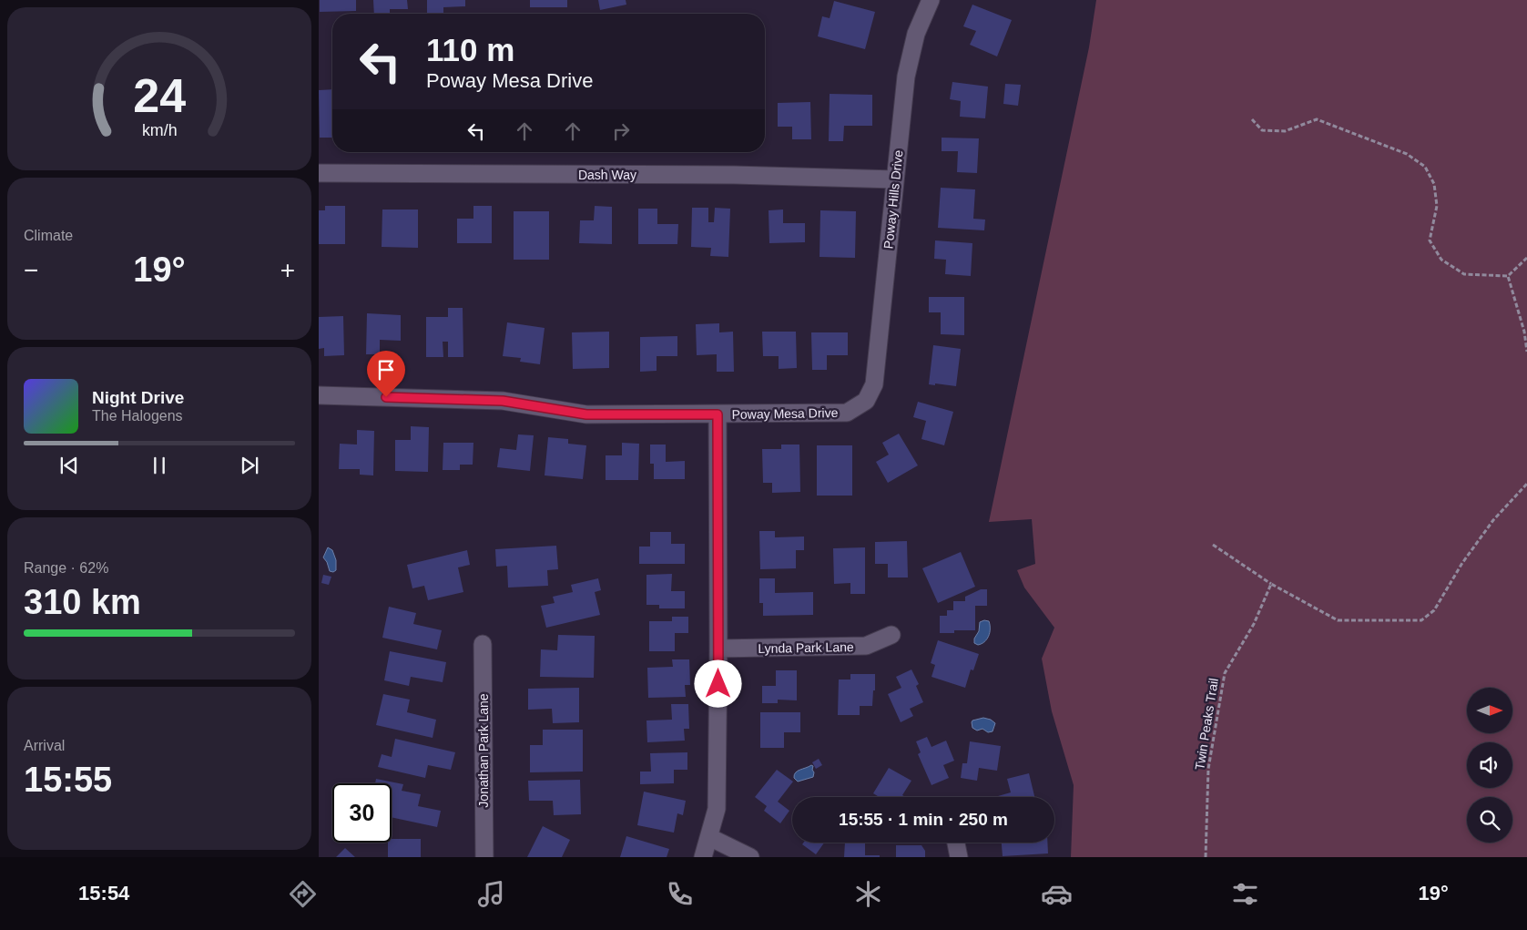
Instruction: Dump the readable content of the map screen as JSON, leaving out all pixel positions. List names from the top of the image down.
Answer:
{
  "streets": {
    "street": [
      "Dash Way",
      "Poway Hills Drive",
      "Poway Mesa Drive",
      "Lynda Park Lane",
      "Jonathan Park Lane"
    ],
    "path": ["Twin Peaks Trail"]
  },
  "crossings": [
    ["Dash Way", "Poway Hills Drive"],
    ["Poway Hills Drive", "Poway Mesa Drive"]
  ],
  "north": "right",
  "page": {
    "turn": ["110 m", "Poway Mesa Drive"],
    "tile": [
      "Climate",
      ["Range · 62%", "310 km"],
      ["Arrival", "15:55"]
    ],
    "heat": ["−", "19°", "+"],
    "song": ["Night Drive", "The Halogens"],
    "limit": "30",
    "trip": "15:55 · 1 min · 250 m",
    "tabs": ["15:54", "19°"],
    "gauge": ["24", "km/h"]
  }
}
